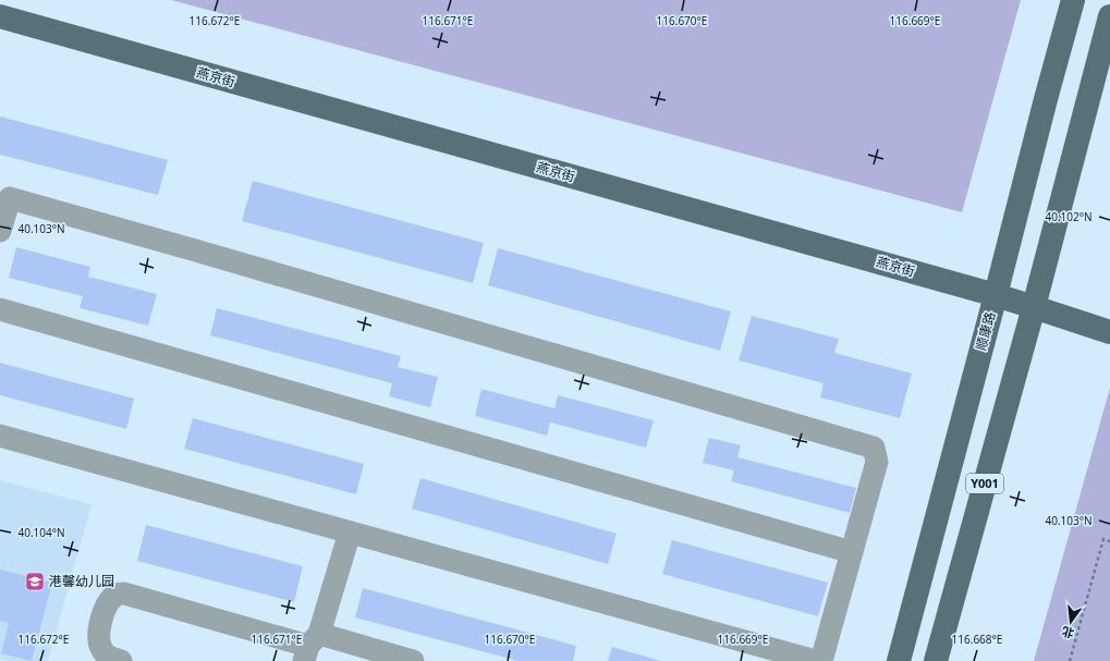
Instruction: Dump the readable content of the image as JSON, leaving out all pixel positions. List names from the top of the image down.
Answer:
{
  "streets": {
    "main road": ["燕京街", "顺康路", "Y001"]
  },
  "crossings": [
    ["燕京街", "顺康路"],
    ["燕京街", "Y001"]
  ],
  "places": {
    "school or university": ["港馨幼儿园"]
  },
  "north": "bottom",
  "coordinates": [
    "116.672°E",
    "116.671°E",
    "116.670°E",
    "116.669°E",
    "40.102°N",
    "40.103°N",
    "40.104°N",
    "116.668°E"
  ]
}
